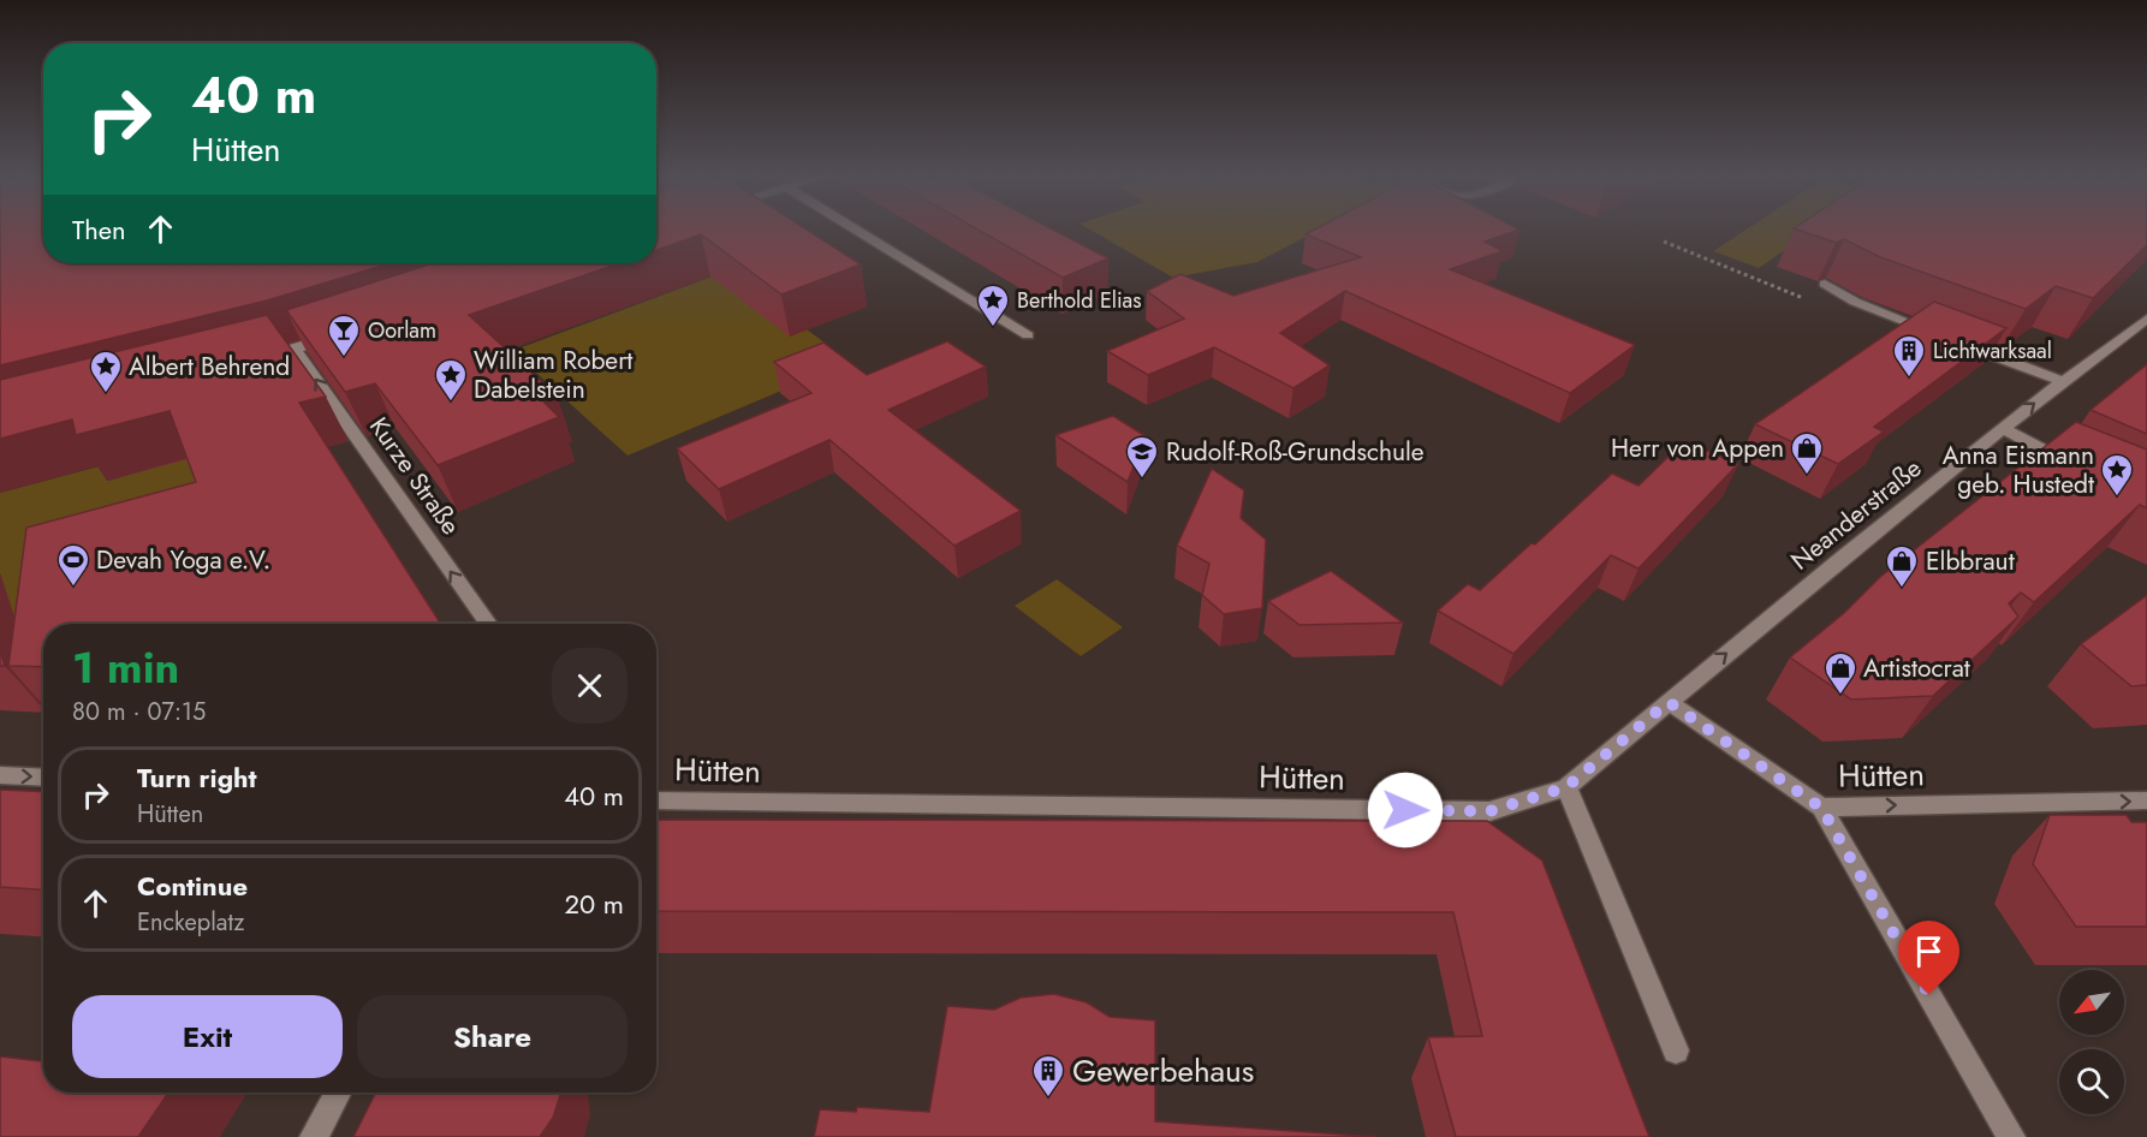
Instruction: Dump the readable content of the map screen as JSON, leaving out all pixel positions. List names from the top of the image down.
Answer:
{
  "streets": {
    "street": ["Kurze Straße", "Neanderstraße", "Hütten"]
  },
  "crossings": [
    ["Neanderstraße", "Hütten"]
  ],
  "one_way": ["Kurze Straße", "Neanderstraße"],
  "places": {
    "place": [
      "Berthold Elias",
      "Albert Behrend",
      "William Robert Dabelstein",
      "Anna Eismann geb. Hustedt"
    ],
    "bar": ["Oorlam"],
    "building": ["Lichtwarksaal", "Gewerbehaus"],
    "shop": ["Herr von Appen", "Elbbraut", "Artistocrat"],
    "school or university": ["Rudolf-Roß-Grundschule"],
    "sports": ["Devah Yoga e.V."]
  },
  "north": "bottom left",
  "page": {
    "turn": ["40 m", "Hütten"],
    "then": "Then",
    "heading": ["1 min", "80 m · 07:15"],
    "list": [
      {
        "name": "Turn right",
        "note": "Hütten",
        "value": "40 m"
      },
      {
        "name": "Continue",
        "note": "Enckeplatz",
        "value": "20 m"
      }
    ],
    "buttons": ["Exit", "Share"]
  }
}
